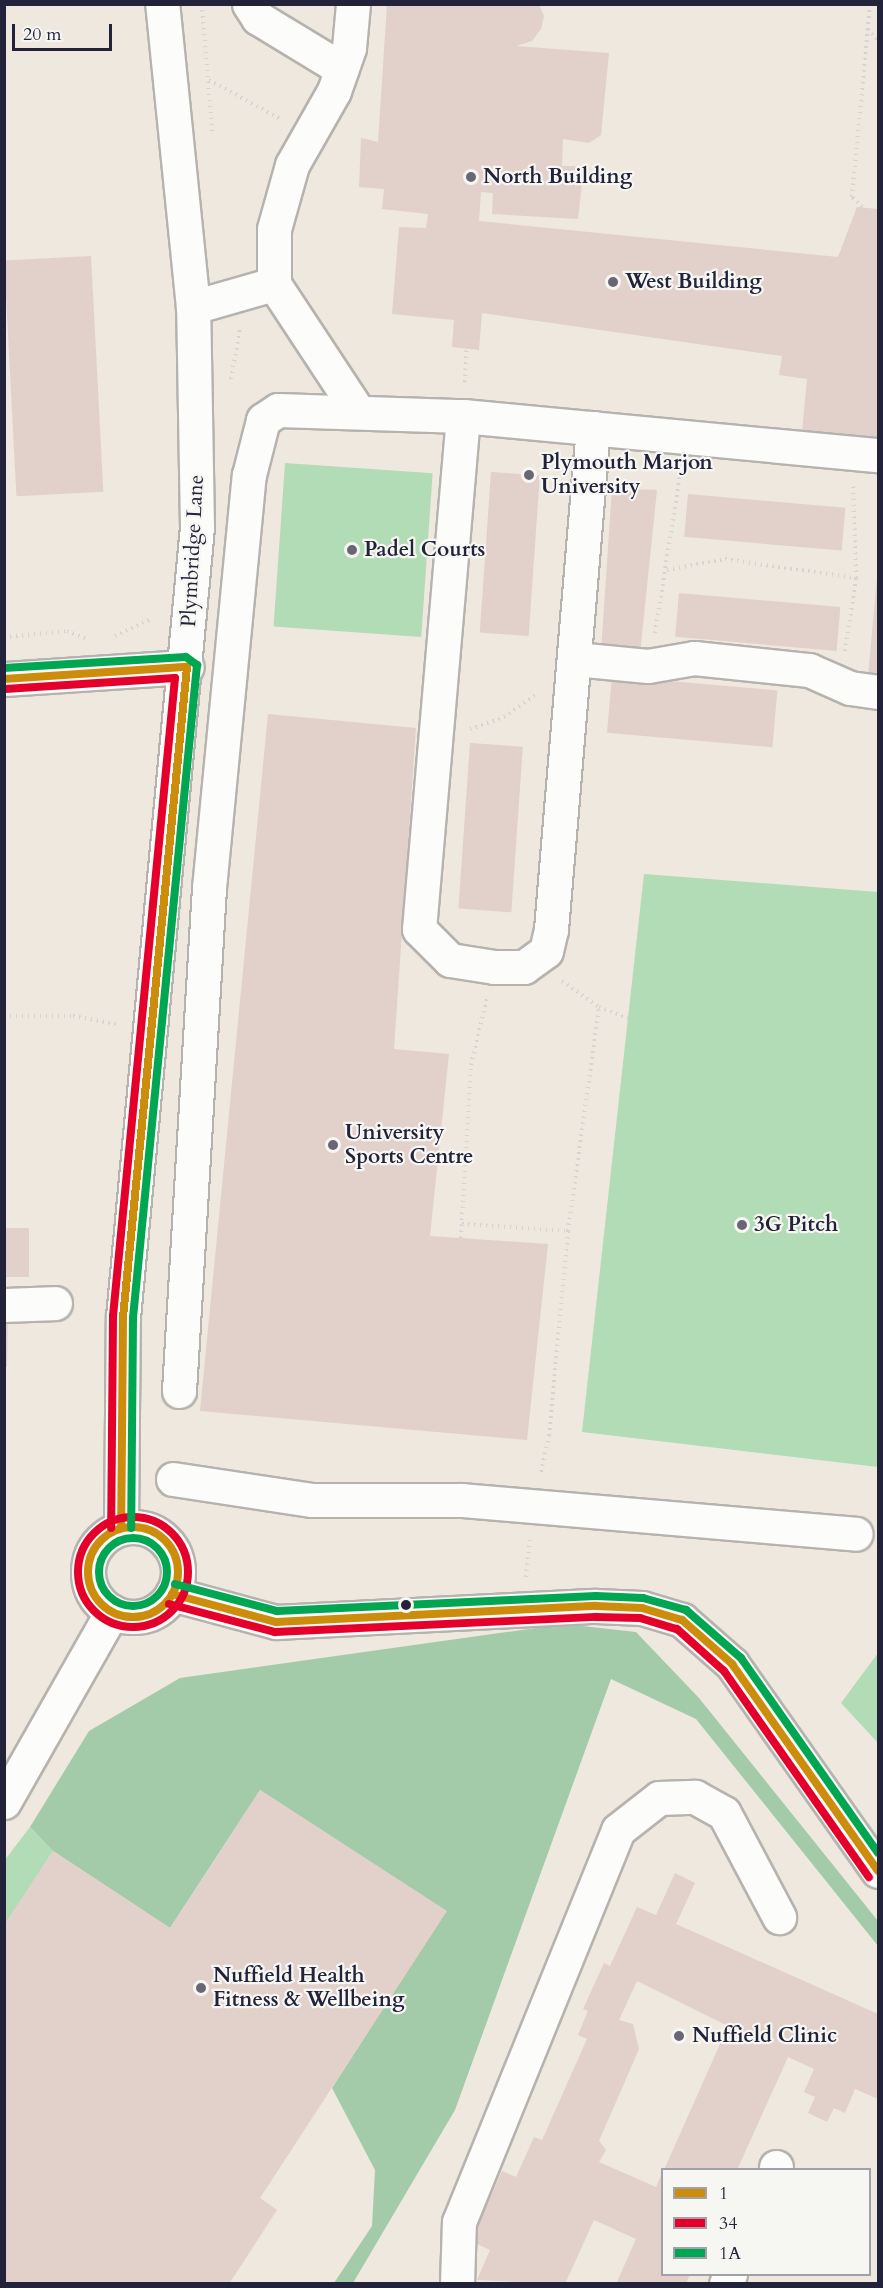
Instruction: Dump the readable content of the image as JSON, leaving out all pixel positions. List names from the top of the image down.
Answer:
{
  "streets": {
    "street": ["Plymbridge Lane"]
  },
  "places": [
    "North Building",
    "West Building",
    "Plymouth Marjon University",
    "Padel Courts",
    "University Sports Centre",
    "3G Pitch",
    "Nuffield Health Fitness & Wellbeing",
    "Nuffield Clinic"
  ],
  "lines": ["transit line 1A", "transit line 1", "transit line 34"],
  "legend": ["1", "34", "1A"],
  "scale_bar": "20 m"
}
